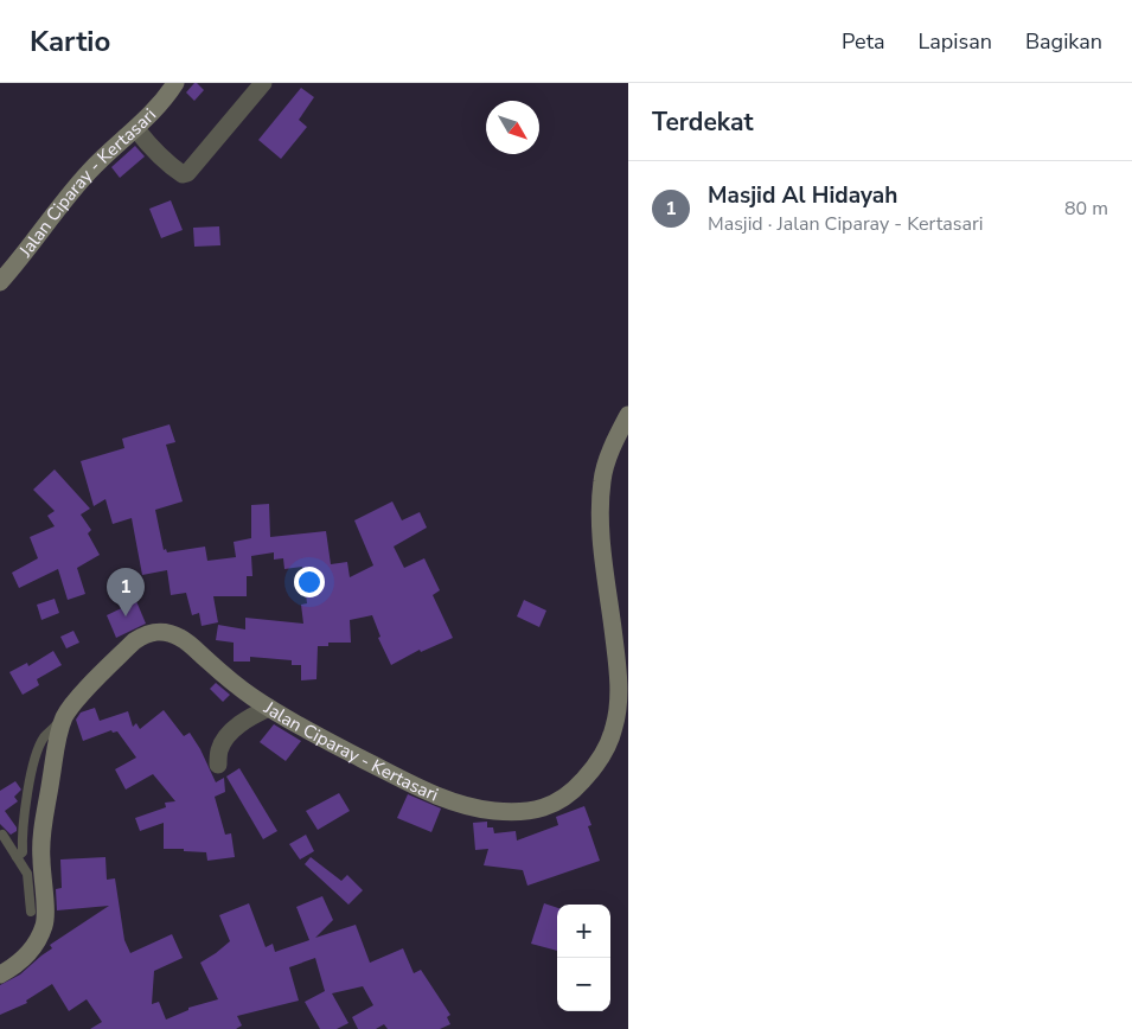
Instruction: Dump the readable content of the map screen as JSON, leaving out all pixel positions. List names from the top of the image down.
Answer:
{
  "streets": {
    "main road": ["Jalan Ciparay - Kertasari"]
  },
  "north": "bottom right",
  "page": {
    "header": "Kartio",
    "nav": ["Peta", "Lapisan", "Bagikan"],
    "heading": "Terdekat",
    "list": [
      {
        "mark": "1",
        "name": "Masjid Al Hidayah",
        "note": "Masjid · Jalan Ciparay - Kertasari",
        "value": "80 m"
      }
    ],
    "pins": "1",
    "map_buttons": ["+", "−"]
  }
}
